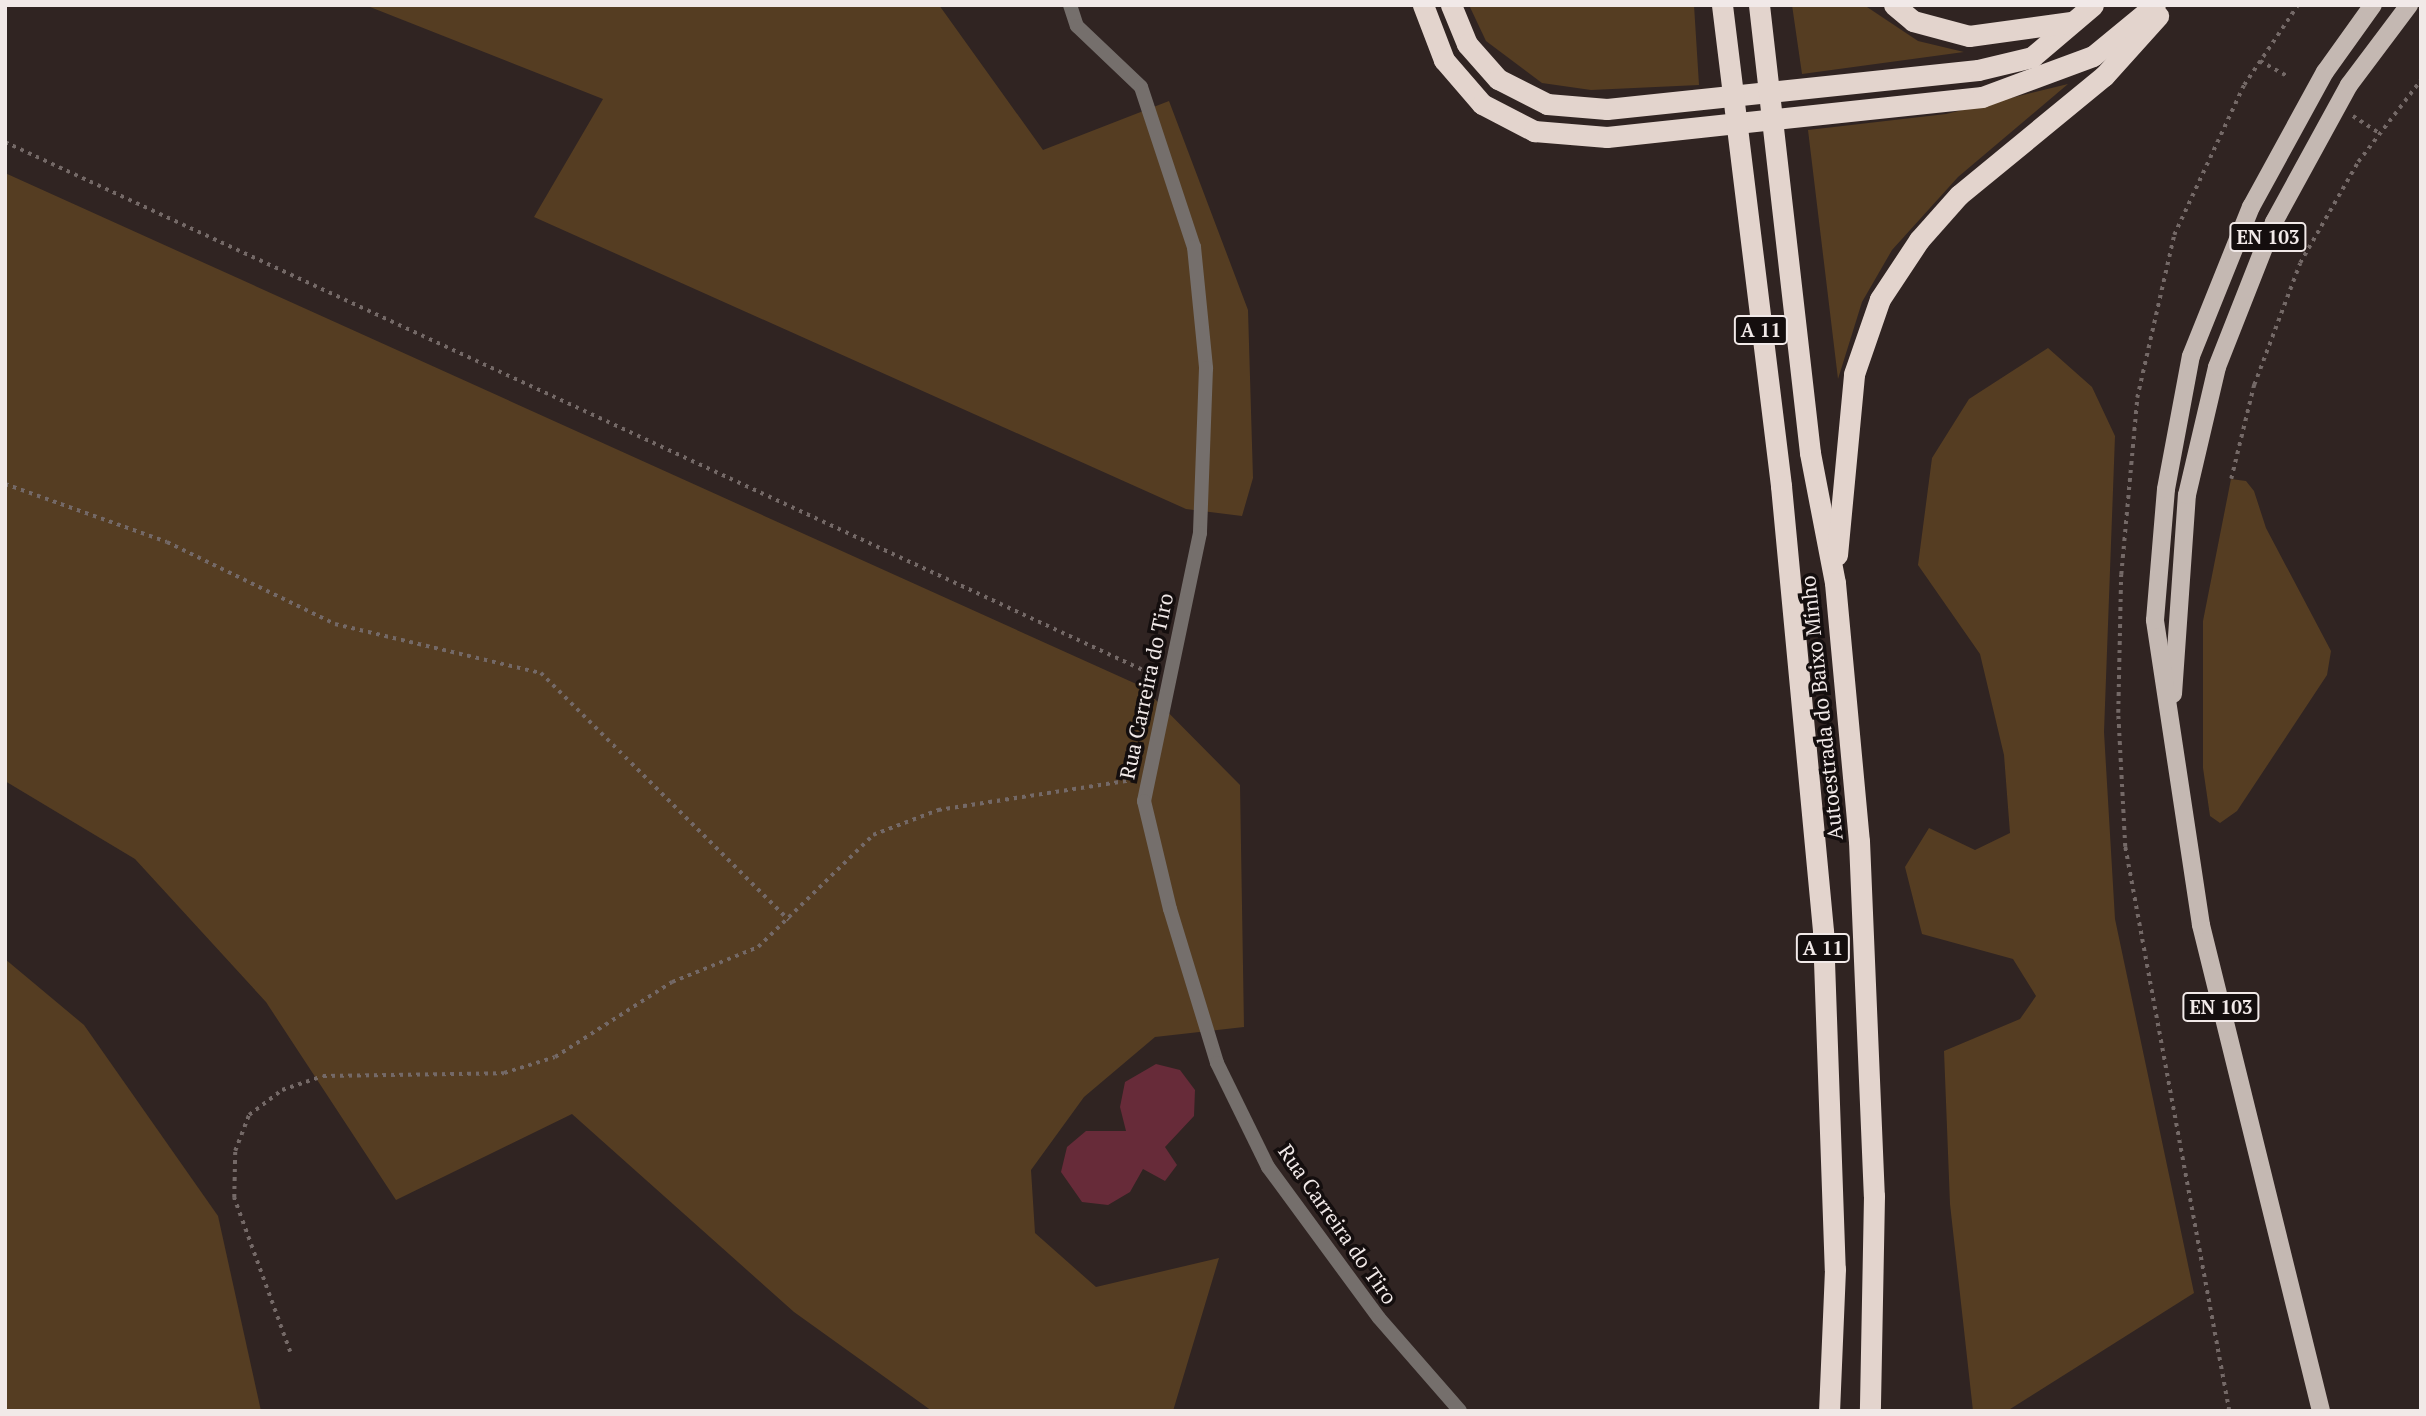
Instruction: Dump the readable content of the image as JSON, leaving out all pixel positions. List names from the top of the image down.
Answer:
{
  "streets": {
    "highway": ["A 11", "Autoestrada do Baixo Minho"],
    "main road": ["EN 103"],
    "street": ["Rua Carreira do Tiro"]
  }
}
